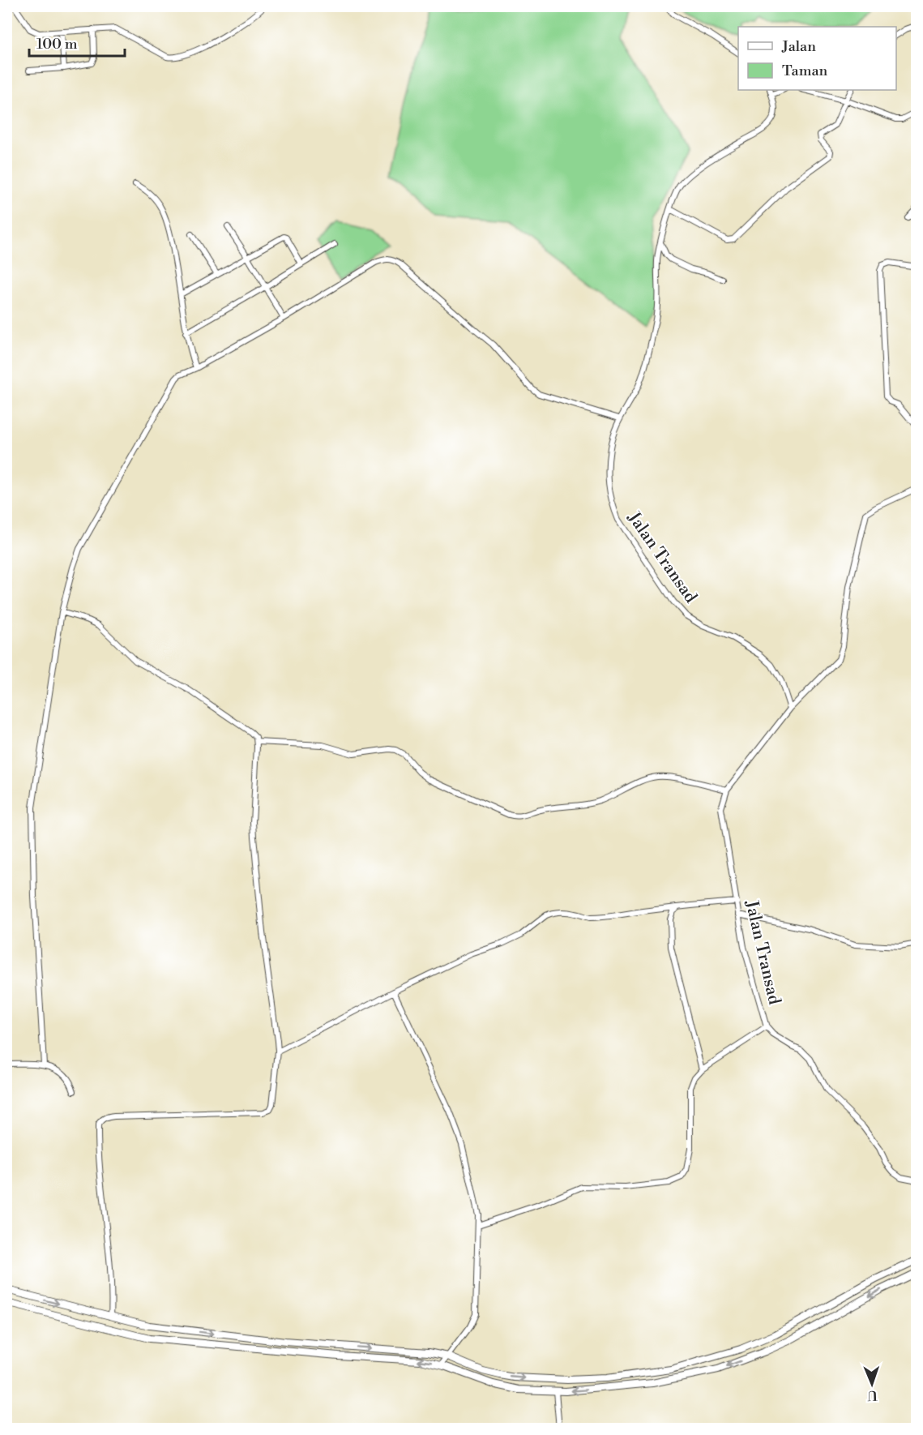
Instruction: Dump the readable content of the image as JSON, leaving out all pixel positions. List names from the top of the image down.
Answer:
{
  "streets": {
    "street": ["Jalan Transad"]
  },
  "legend": ["Jalan", "Taman"],
  "scale_bar": "100 m",
  "north": "bottom"
}
